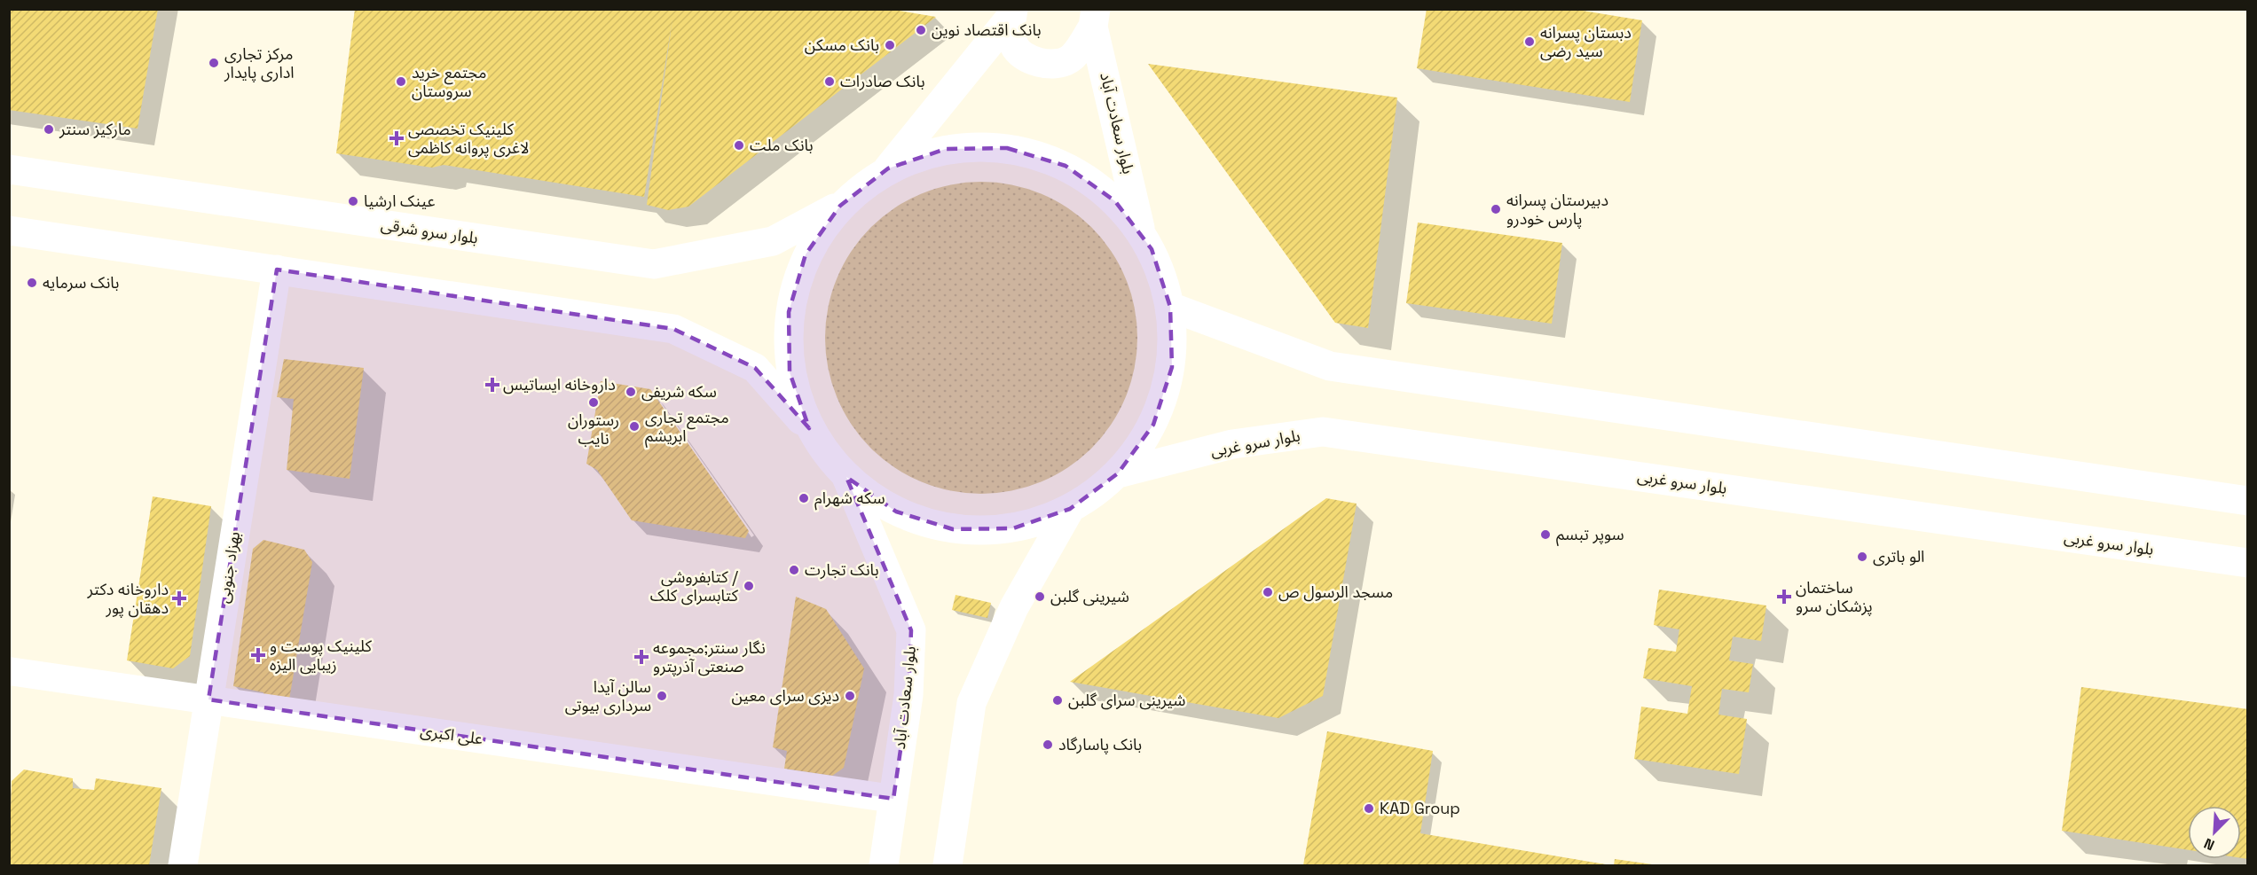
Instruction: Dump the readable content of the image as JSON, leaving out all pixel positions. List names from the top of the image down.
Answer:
{
  "streets": {
    "main road": [
      "بلوار سعادت آباد",
      "بلوار سرو شرقی",
      "بلوار سرو غربی",
      "بهزاد جنوبی"
    ],
    "street": ["علی اکبری"]
  },
  "crossings": [
    ["بلوار سعادت آباد", "علی اکبری"],
    ["بهزاد جنوبی", "علی اکبری"]
  ],
  "places": {
    "other": [
      "بانک اقتصاد نوین",
      "دبستان پسرانه سید رضی",
      "بانک مسکن",
      "مرکز تجاری اداری پایدار",
      "مجتمع خرید سروستان",
      "بانک صادرات",
      "مارکیز سنتر",
      "بانک ملت",
      "عینک ارشیا",
      "دبیرستان پسرانه پارس خودرو",
      "بانک سرمایه",
      "سکه شریفی",
      "رستوران نایب",
      "مجتمع تجاری ابریشم",
      "سکه شهرام",
      "سوپر تبسم",
      "الو باتری",
      "بانک تجارت",
      "کتابفروشی / کتابسرای کلک",
      "مسجد الرسول ص",
      "شیرینی گلبن",
      "سالن آیدا سرداری بیوتی",
      "دیزی سرای معین",
      "شیرینی سرای گلبن",
      "بانک پاسارگاد",
      "KAD Group"
    ],
    "health": [
      "کلینیک تخصصی لاغری پروانه کاظمی",
      "داروخانه ایساتیس",
      "ساختمان پزشکان سرو",
      "داروخانه دکتر دهقان پور",
      "کلینیک پوست و زیبایی الیزه",
      "نگار سنتر;مجموعه صنعتی آذرپترو"
    ]
  },
  "north": "bottom left"
}
